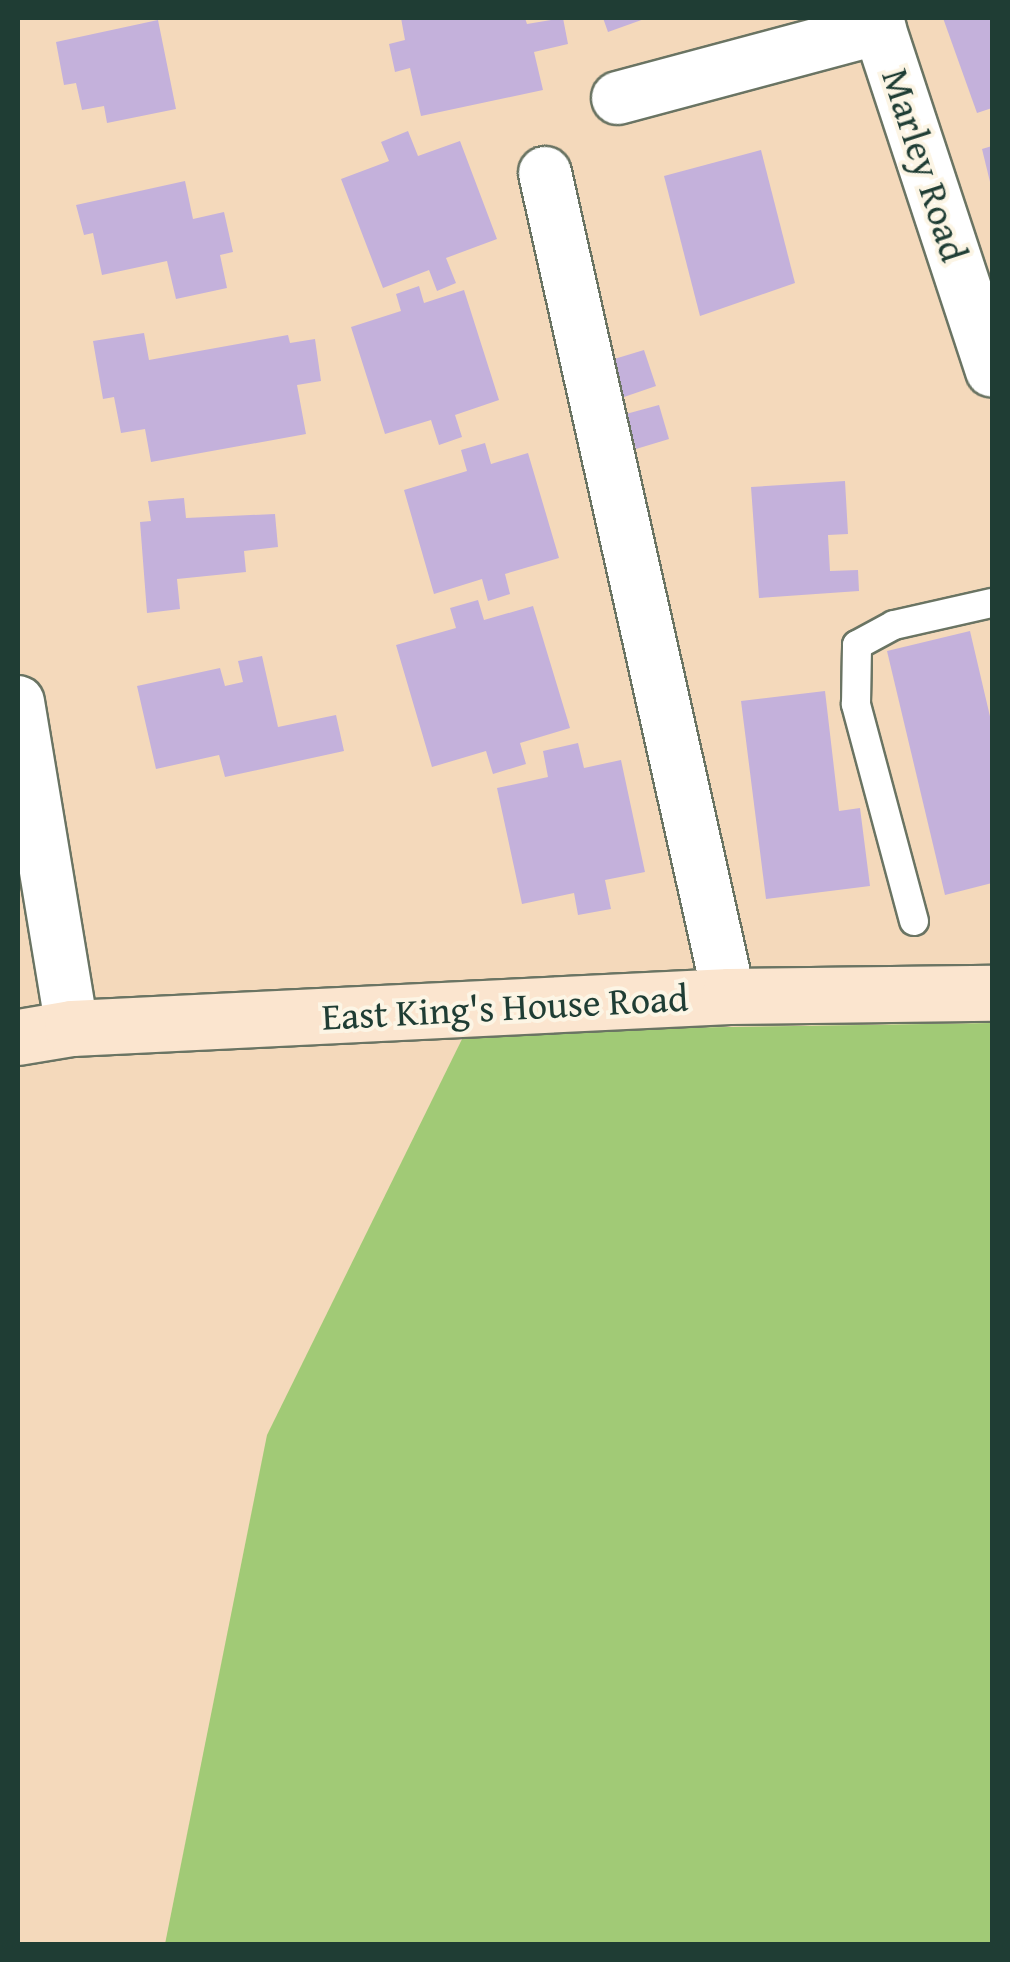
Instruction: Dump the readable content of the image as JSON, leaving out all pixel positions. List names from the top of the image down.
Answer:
{
  "streets": {
    "main road": ["East King's House Road"],
    "street": ["Marley Road"]
  }
}
